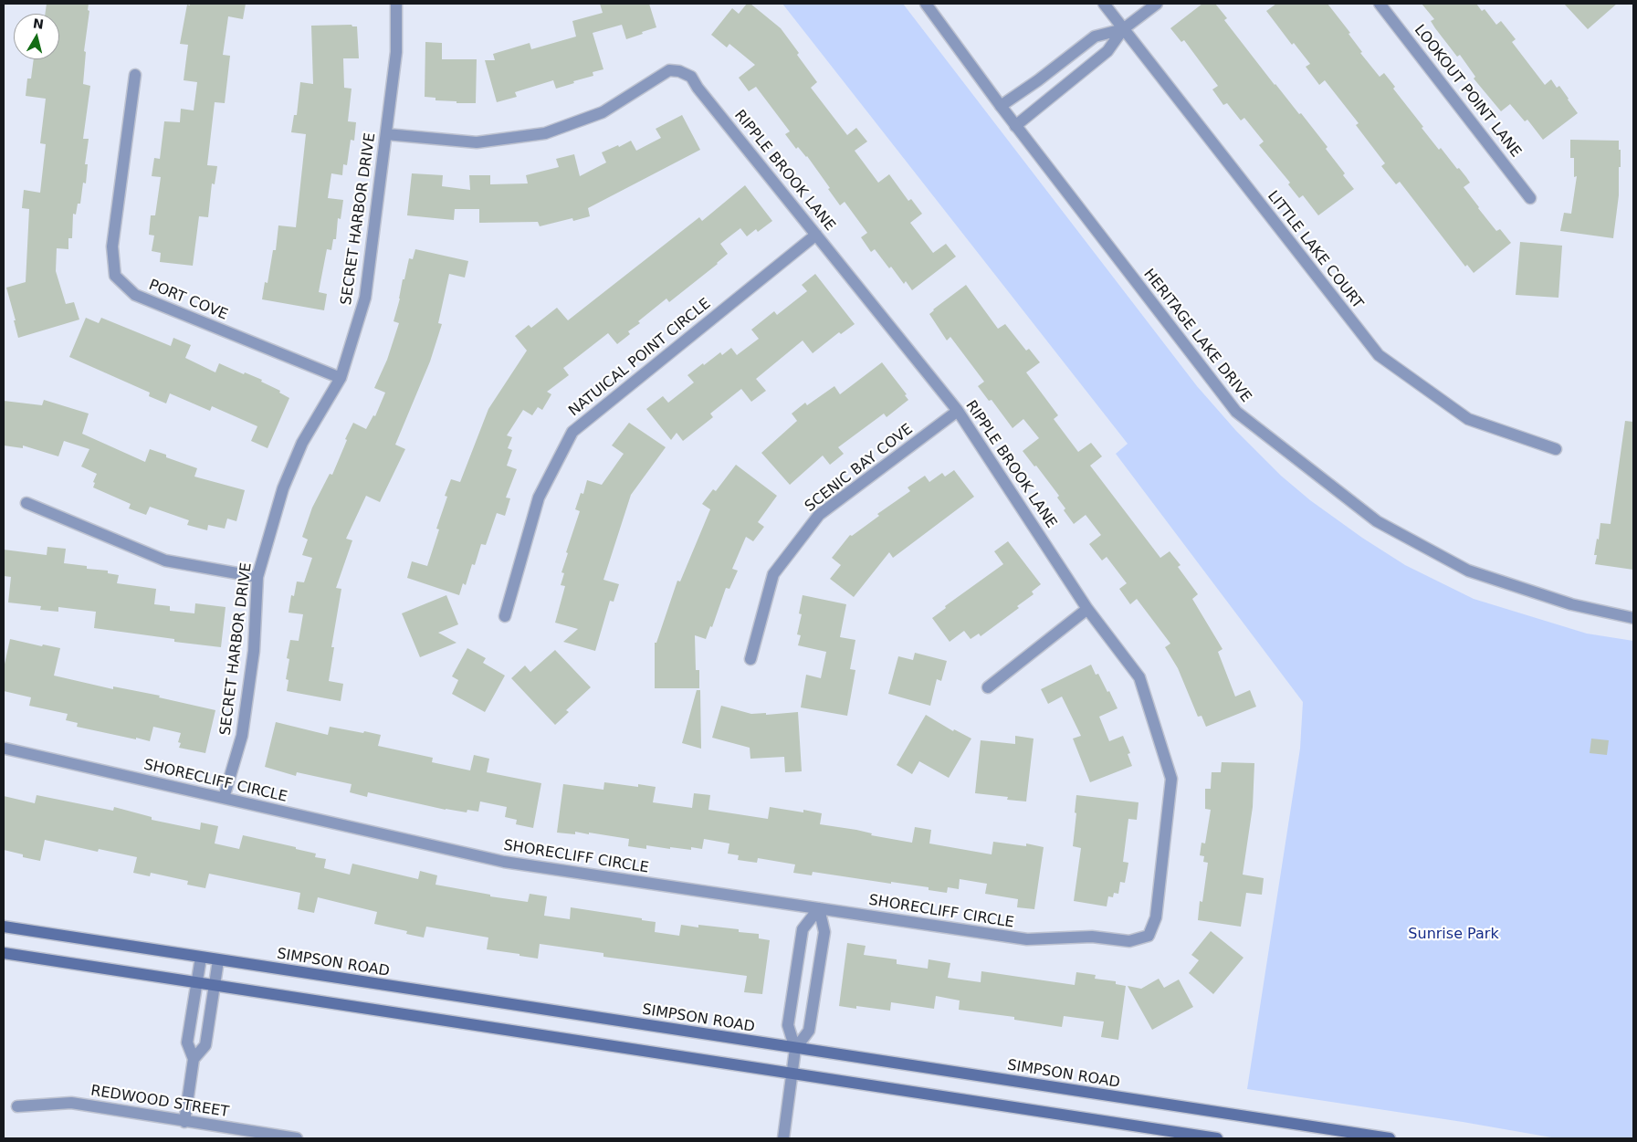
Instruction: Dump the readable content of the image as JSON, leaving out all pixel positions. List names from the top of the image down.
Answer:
{
  "streets": {
    "main road": ["SIMPSON ROAD"],
    "street": [
      "LOOKOUT POINT LANE",
      "RIPPLE BROOK LANE",
      "SECRET HARBOR DRIVE",
      "LITTLE LAKE COURT",
      "PORT COVE",
      "HERITAGE LAKE DRIVE",
      "NATUICAL POINT CIRCLE",
      "SCENIC BAY COVE",
      "SHORECLIFF CIRCLE",
      "REDWOOD STREET"
    ]
  },
  "crossings": [
    ["RIPPLE BROOK LANE", "SECRET HARBOR DRIVE"],
    ["RIPPLE BROOK LANE", "NATUICAL POINT CIRCLE"],
    ["RIPPLE BROOK LANE", "SCENIC BAY COVE"],
    ["RIPPLE BROOK LANE", "SHORECLIFF CIRCLE"],
    ["SECRET HARBOR DRIVE", "PORT COVE"],
    ["SECRET HARBOR DRIVE", "SHORECLIFF CIRCLE"]
  ],
  "parks": ["Sunrise Park"],
  "north": "top"
}
